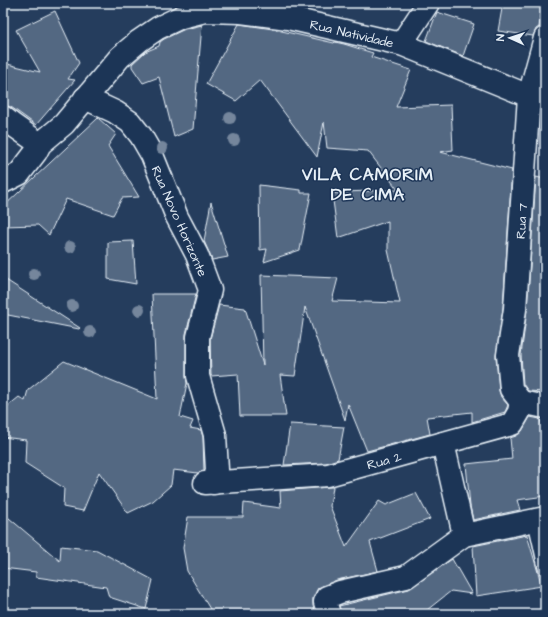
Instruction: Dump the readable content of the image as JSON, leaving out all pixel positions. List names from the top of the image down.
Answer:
{
  "streets": {
    "street": [
      "Rua Natividade",
      "Rua Novo Horizonte",
      "Rua 7",
      "Rua 2"
    ]
  },
  "crossings": [
    ["Rua Natividade", "Rua Novo Horizonte"],
    ["Rua Natividade", "Rua 7"],
    ["Rua Novo Horizonte", "Rua 2"],
    ["Rua 7", "Rua 2"]
  ],
  "districts": ["VILA CAMORIM DE CIMA"],
  "north": "left"
}
